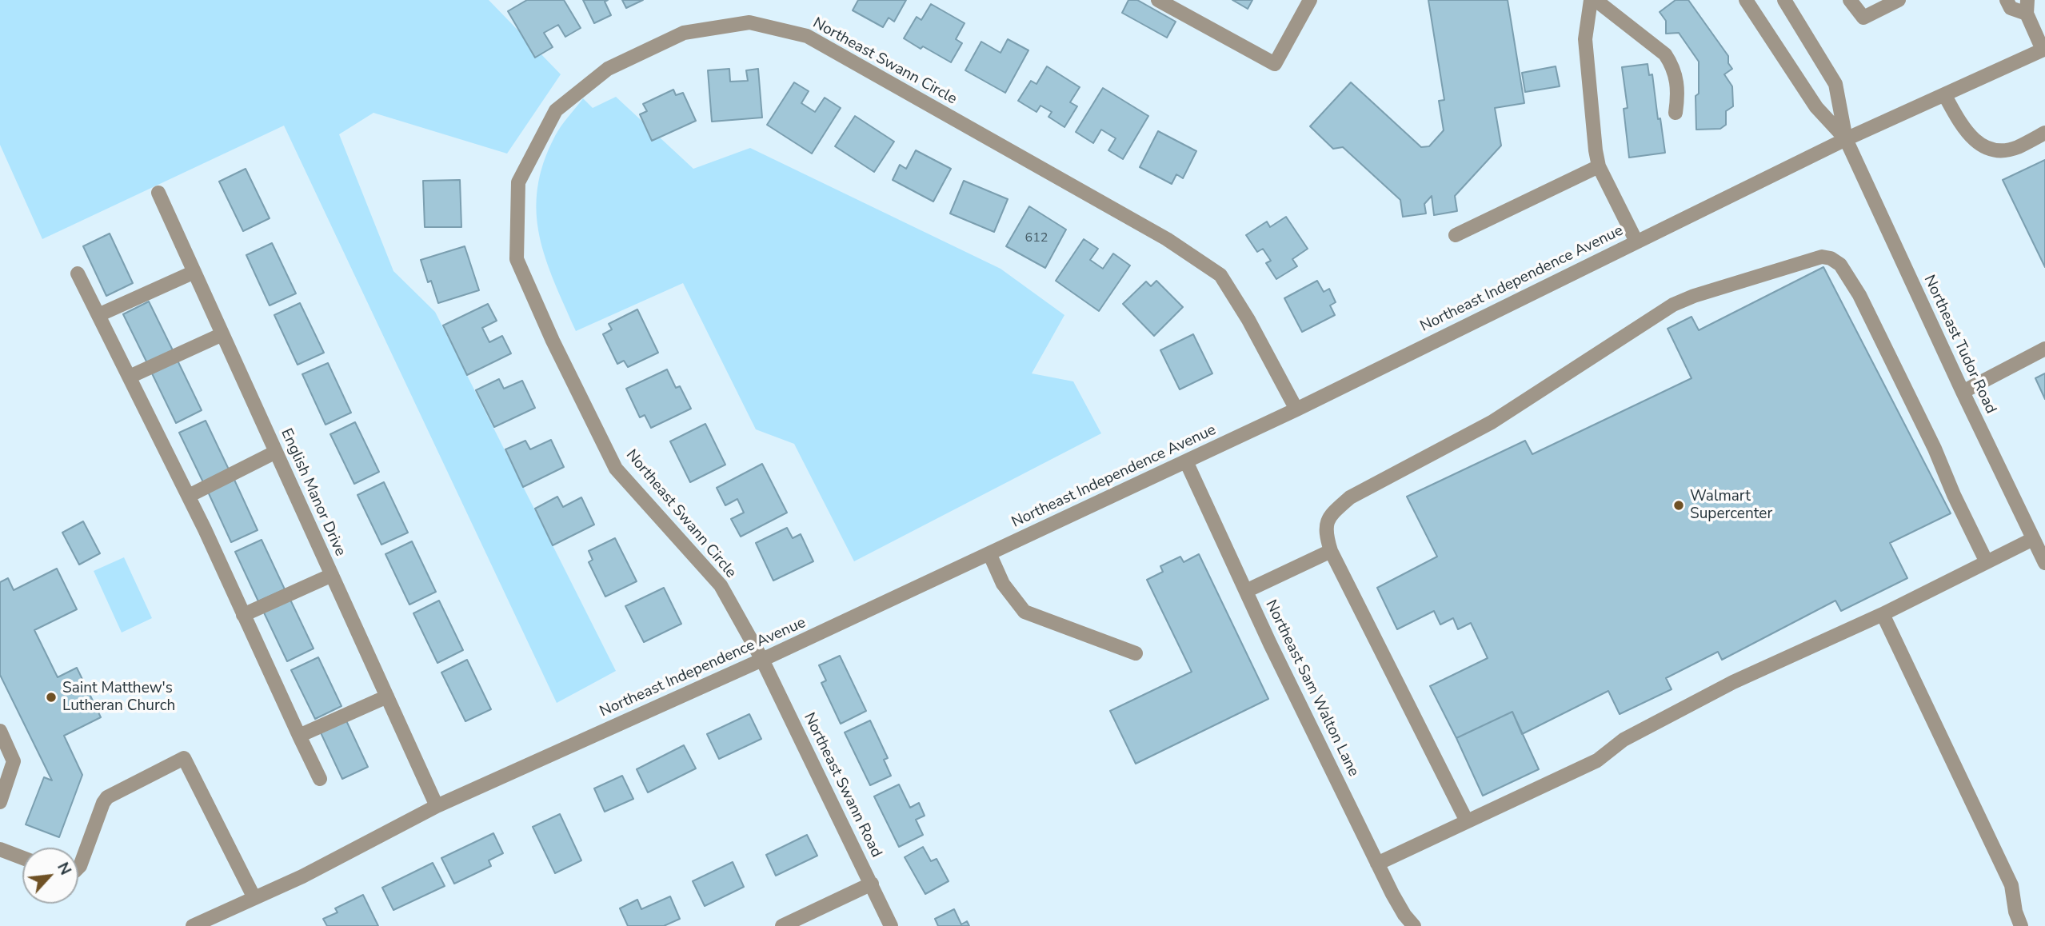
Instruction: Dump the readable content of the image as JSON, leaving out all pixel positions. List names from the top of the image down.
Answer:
{
  "streets": {
    "street": [
      "Northeast Swann Circle",
      "Northeast Independence Avenue",
      "Northeast Tudor Road",
      "English Manor Drive",
      "Northeast Sam Walton Lane",
      "Northeast Swann Road"
    ]
  },
  "crossings": [
    ["Northeast Swann Circle", "Northeast Independence Avenue"],
    ["Northeast Swann Circle", "Northeast Swann Road"],
    ["Northeast Independence Avenue", "Northeast Tudor Road"],
    ["Northeast Independence Avenue", "English Manor Drive"],
    ["Northeast Independence Avenue", "Northeast Sam Walton Lane"],
    ["Northeast Independence Avenue", "Northeast Swann Road"]
  ],
  "places": ["Walmart Supercenter", "Saint Matthew's Lutheran Church"],
  "house_numbers": ["612"],
  "north": "top right"
}
